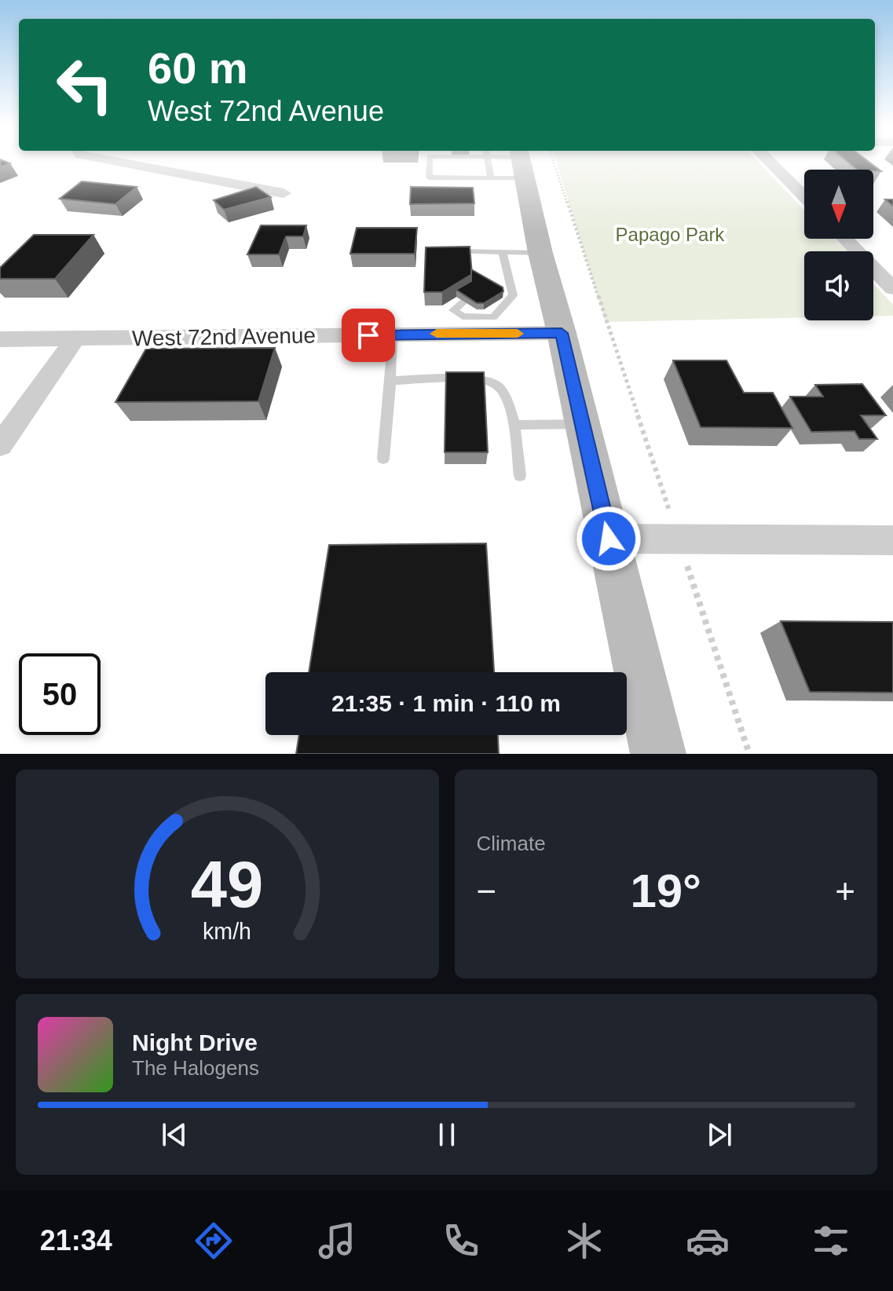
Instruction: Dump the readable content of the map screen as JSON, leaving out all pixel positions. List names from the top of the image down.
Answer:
{
  "streets": {
    "street": ["West 72nd Avenue"]
  },
  "parks": ["Papago Park"],
  "north": "bottom",
  "page": {
    "turn": ["60 m", "West 72nd Avenue"],
    "limit": "50",
    "trip": "21:35 · 1 min · 110 m",
    "tile": "Climate",
    "heat": ["−", "19°", "+"],
    "song": ["Night Drive", "The Halogens"],
    "tabs": "21:34",
    "gauge": ["49", "km/h"]
  }
}
